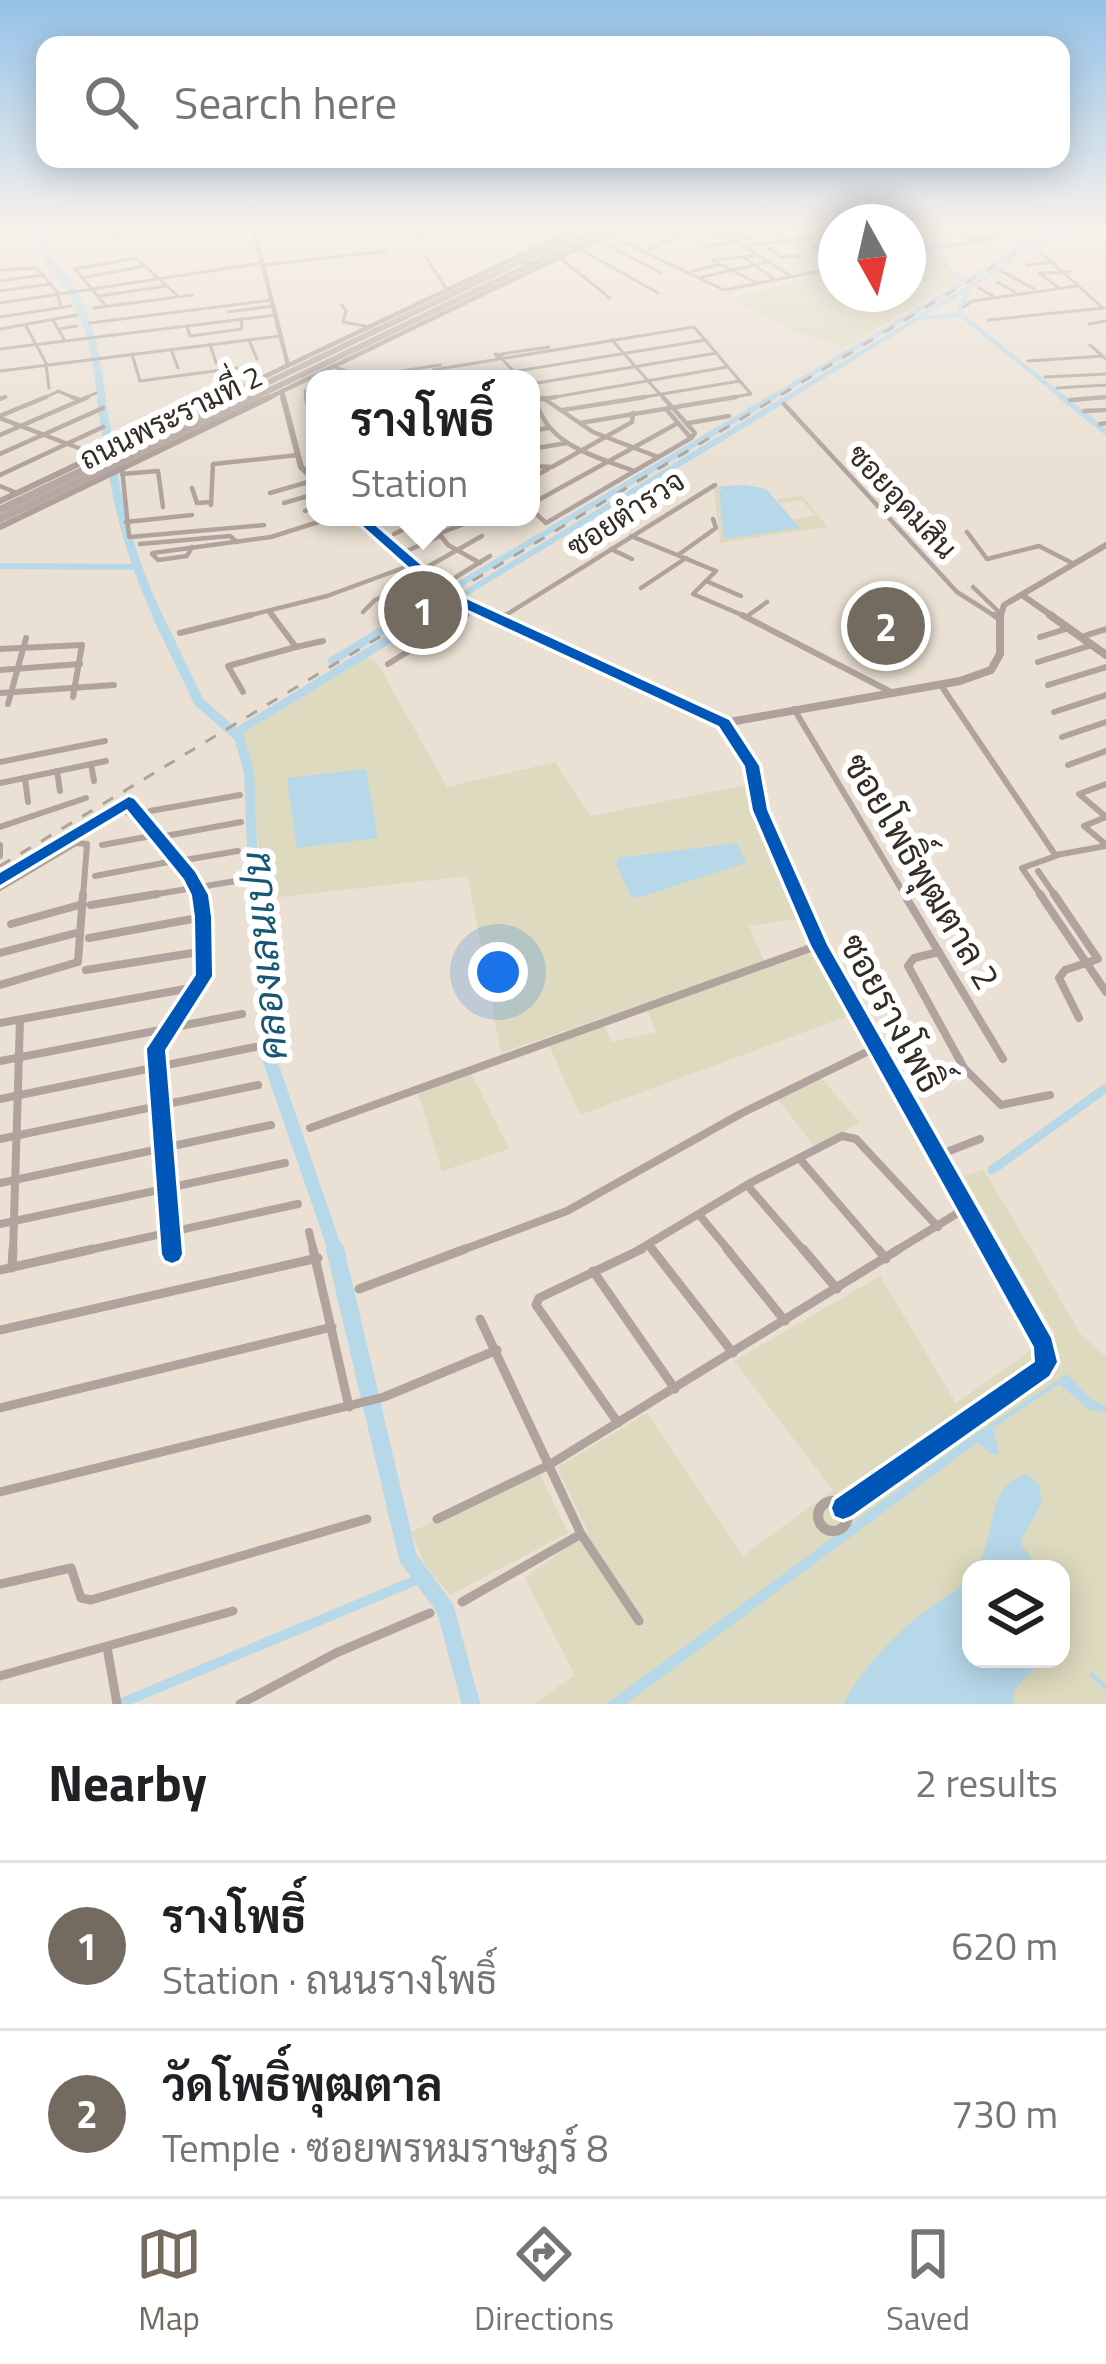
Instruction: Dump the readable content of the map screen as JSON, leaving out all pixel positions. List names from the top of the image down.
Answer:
{
  "streets": {
    "highway": ["ถนนพระรามที่ 2"],
    "street": [
      "ซอยอุดมสิน",
      "ซอยตำรวจ",
      "ซอยโพธิ์พุฒตาล 2",
      "ซอยรางโพธิ์"
    ]
  },
  "water": ["คลองเลนเปน"],
  "north": "bottom",
  "page": {
    "search": "Search here",
    "popup": ["รางโพธิ์", "Station"],
    "pins": ["1", "2"],
    "heading": ["Nearby", "2 results"],
    "list": [
      {
        "mark": "1",
        "name": "รางโพธิ์",
        "note": "Station · ถนนรางโพธิ์",
        "value": "620 m"
      },
      {
        "mark": "2",
        "name": "วัดโพธิ์พุฒตาล",
        "note": "Temple · ซอยพรหมราษฎร์ 8",
        "value": "730 m"
      }
    ],
    "nav": ["Map", "Directions", "Saved"]
  }
}
